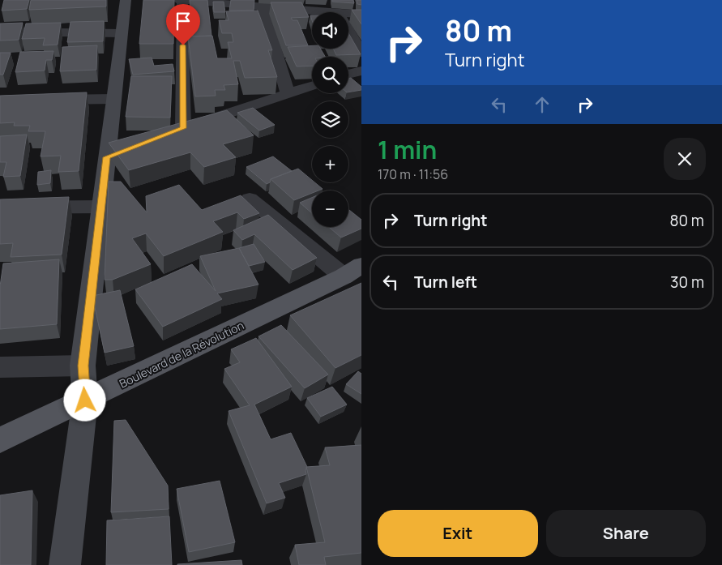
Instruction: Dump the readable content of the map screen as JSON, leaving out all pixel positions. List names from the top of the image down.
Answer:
{
  "streets": {
    "main road": ["Boulevard de la Révolution"]
  },
  "page": {
    "turn": ["80 m", "Turn right"],
    "map_buttons": ["+", "−"],
    "heading": ["1 min", "170 m · 11:56"],
    "list": [
      {
        "name": "Turn right",
        "value": "80 m"
      },
      {
        "name": "Turn left",
        "value": "30 m"
      }
    ],
    "buttons": ["Exit", "Share"]
  }
}
